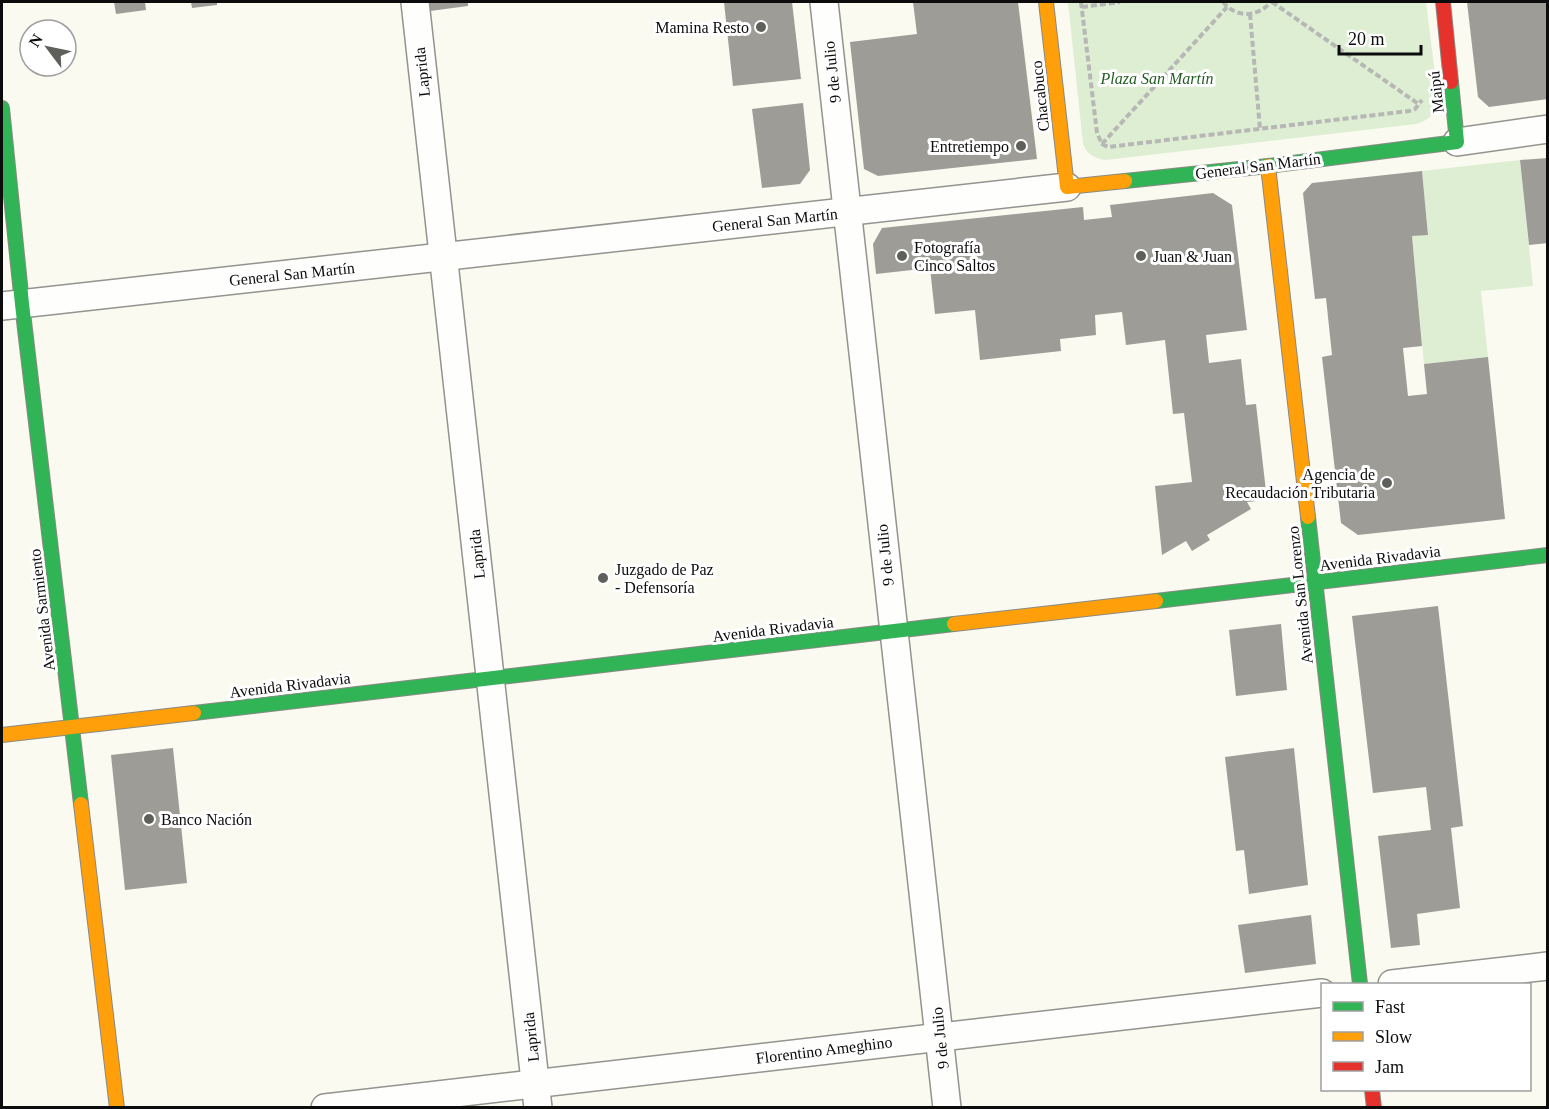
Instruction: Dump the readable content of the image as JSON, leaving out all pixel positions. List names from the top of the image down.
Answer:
{
  "streets": {
    "main road": [
      "Maipú",
      "Chacabuco",
      "General San Martín",
      "Avenida Rivadavia",
      "Avenida San Lorenzo",
      "Avenida Sarmiento"
    ],
    "street": ["Laprida", "9 de Julio", "Florentino Ameghino"]
  },
  "crossings": [
    ["Laprida", "General San Martín"],
    ["Laprida", "Avenida Rivadavia"],
    ["Laprida", "Florentino Ameghino"],
    ["9 de Julio", "General San Martín"],
    ["9 de Julio", "Avenida Rivadavia"],
    ["9 de Julio", "Florentino Ameghino"],
    ["Maipú", "General San Martín"],
    ["Chacabuco", "General San Martín"],
    ["General San Martín", "Avenida San Lorenzo"],
    ["General San Martín", "Avenida Sarmiento"],
    ["Avenida Rivadavia", "Avenida San Lorenzo"],
    ["Avenida Rivadavia", "Avenida Sarmiento"]
  ],
  "parks": ["Plaza San Martín"],
  "places": [
    "Mamina Resto",
    "Entretiempo",
    "Fotografía Cinco Saltos",
    "Juan & Juan",
    "Agencia de Recaudación Tributaria",
    "Juzgado de Paz - Defensoría",
    "Banco Nación"
  ],
  "legend": ["Fast", "Slow", "Jam"],
  "scale_bar": "20 m",
  "north": "top left"
}
